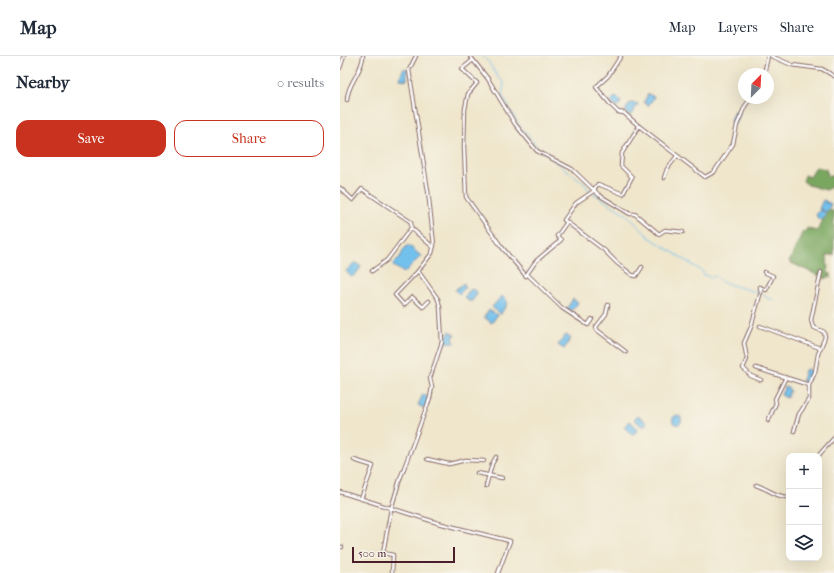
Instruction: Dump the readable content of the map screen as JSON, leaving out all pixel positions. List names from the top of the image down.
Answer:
{
  "scale_bar": "500 m",
  "north": "top right",
  "page": {
    "header": "Map",
    "nav": ["Map", "Layers", "Share"],
    "heading": ["Nearby", "0 results"],
    "buttons": ["Save", "Share"],
    "map_buttons": ["+", "−"],
    "scale": "500 m"
  }
}
